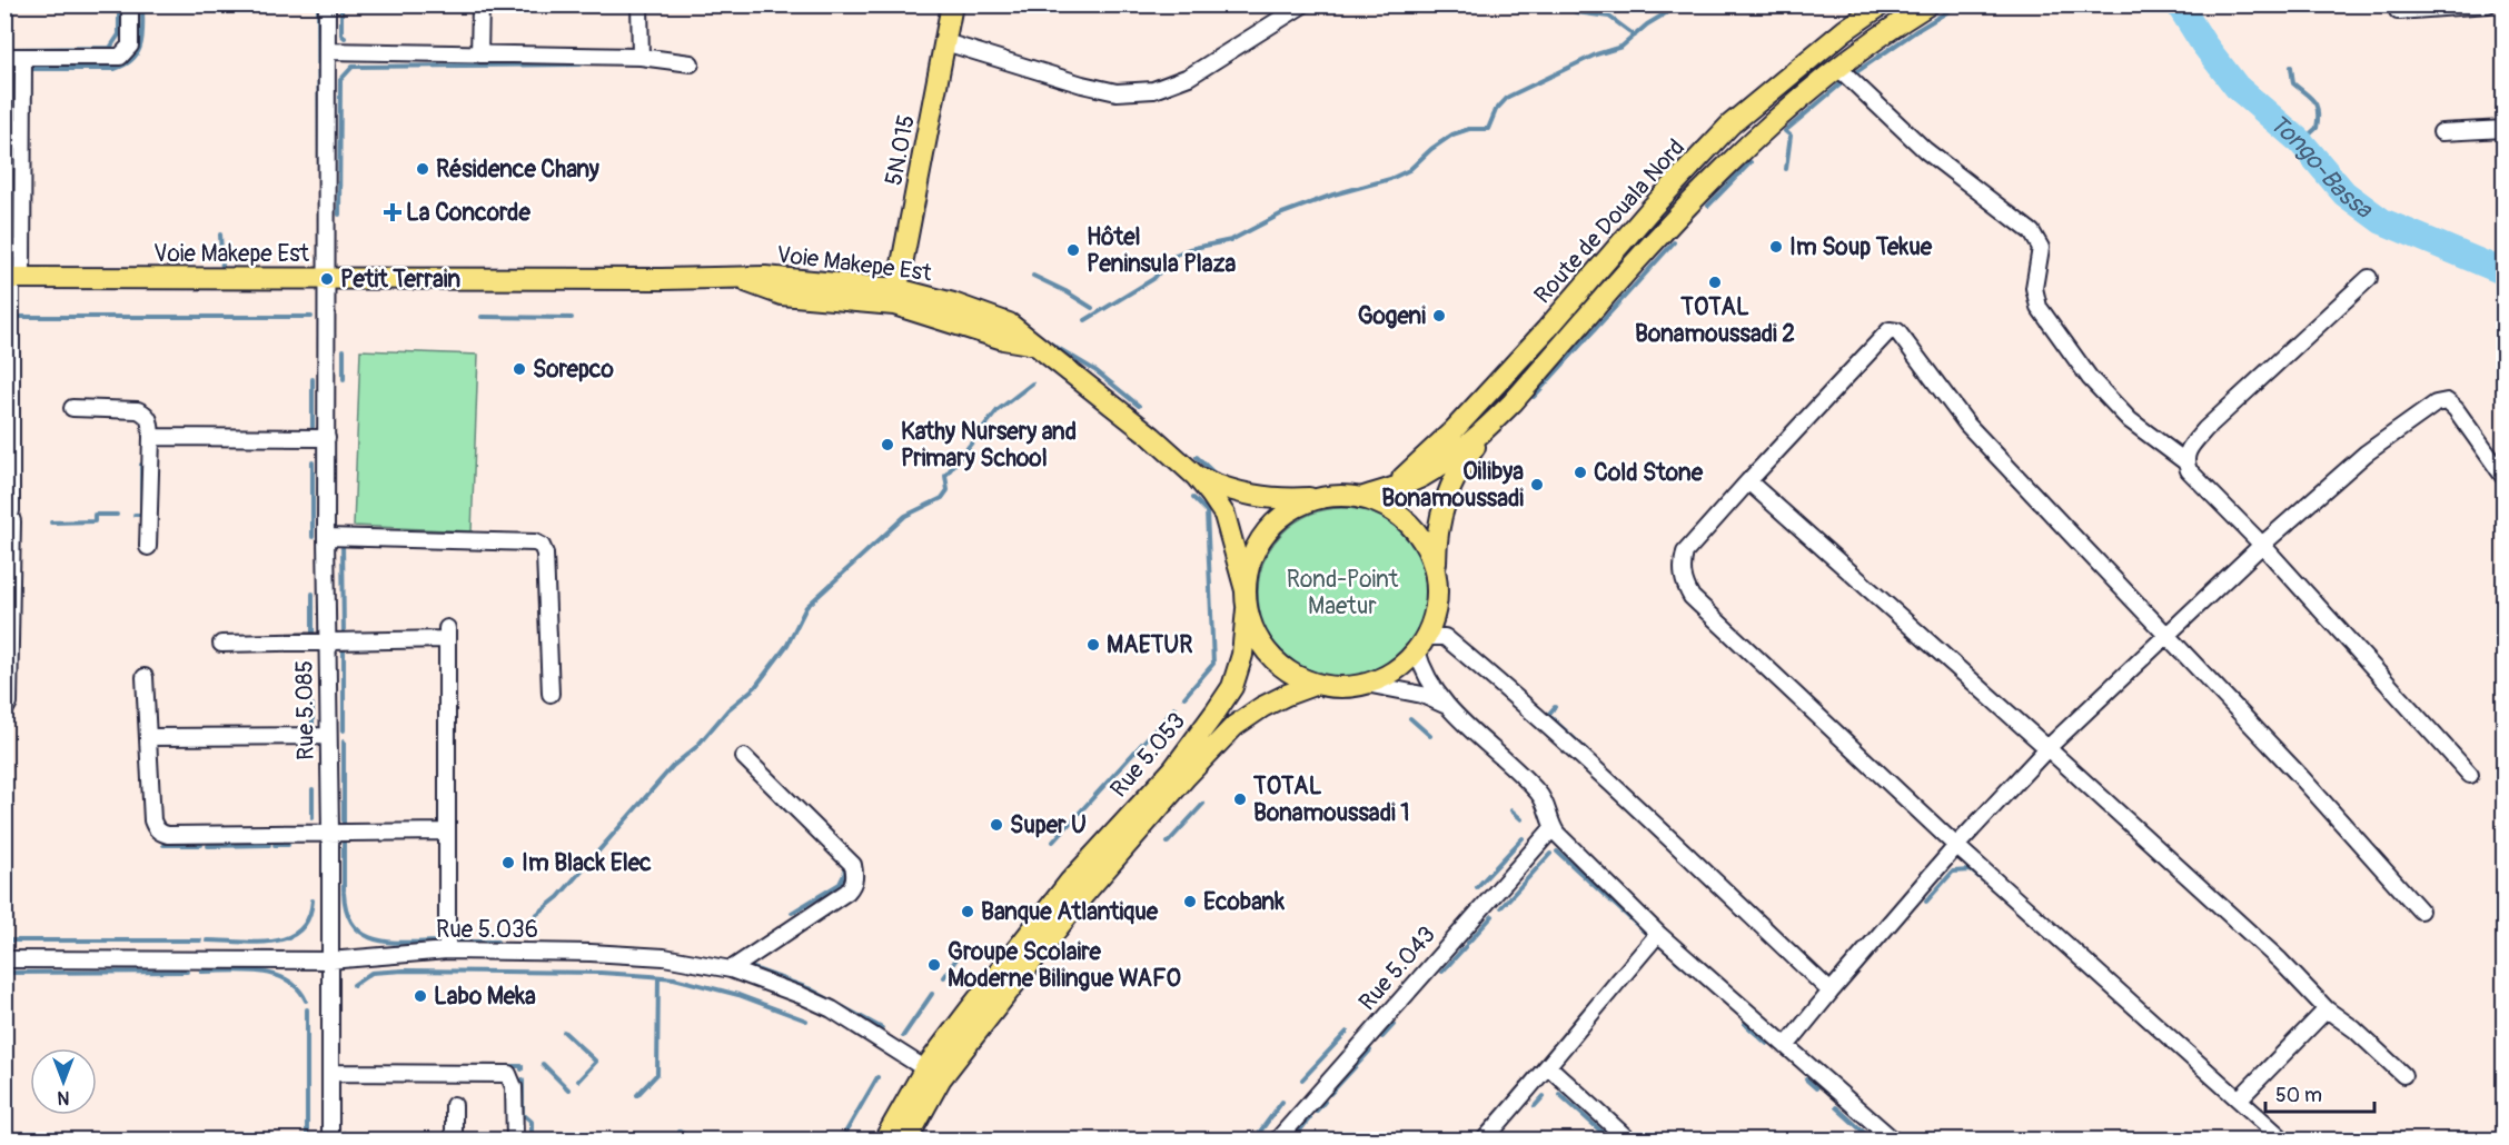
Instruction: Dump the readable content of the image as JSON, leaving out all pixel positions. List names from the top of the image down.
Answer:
{
  "streets": {
    "main road": [
      "5N.015",
      "Route de Douala Nord",
      "Voie Makepe Est",
      "Rue 5.053"
    ],
    "street": ["Rue 5.085", "Rue 5.036", "Rue 5.043"]
  },
  "crossings": [
    ["5N.015", "Voie Makepe Est"],
    ["Voie Makepe Est", "Rue 5.085"],
    ["Rue 5.085", "Rue 5.036"],
    ["Rue 5.053", "Rue 5.036"]
  ],
  "water": ["Tongo-Bassa"],
  "parks": ["Rond-Point Maetur"],
  "places": {
    "other": [
      "Résidence Chany",
      "Im Soup Tekue",
      "Hôtel Peninsula Plaza",
      "Petit Terrain",
      "TOTAL Bonamoussadi 2",
      "Gogeni",
      "Sorepco",
      "Kathy Nursery and Primary School",
      "Cold Stone",
      "Oilibya Bonamoussadi",
      "MAETUR",
      "TOTAL Bonamoussadi 1",
      "Super U",
      "Im Black Elec",
      "Ecobank",
      "Banque Atlantique",
      "Groupe Scolaire Moderne Bilingue WAFO",
      "Labo Meka"
    ],
    "health": ["La Concorde"]
  },
  "scale_bar": "50 m",
  "north": "bottom"
}
